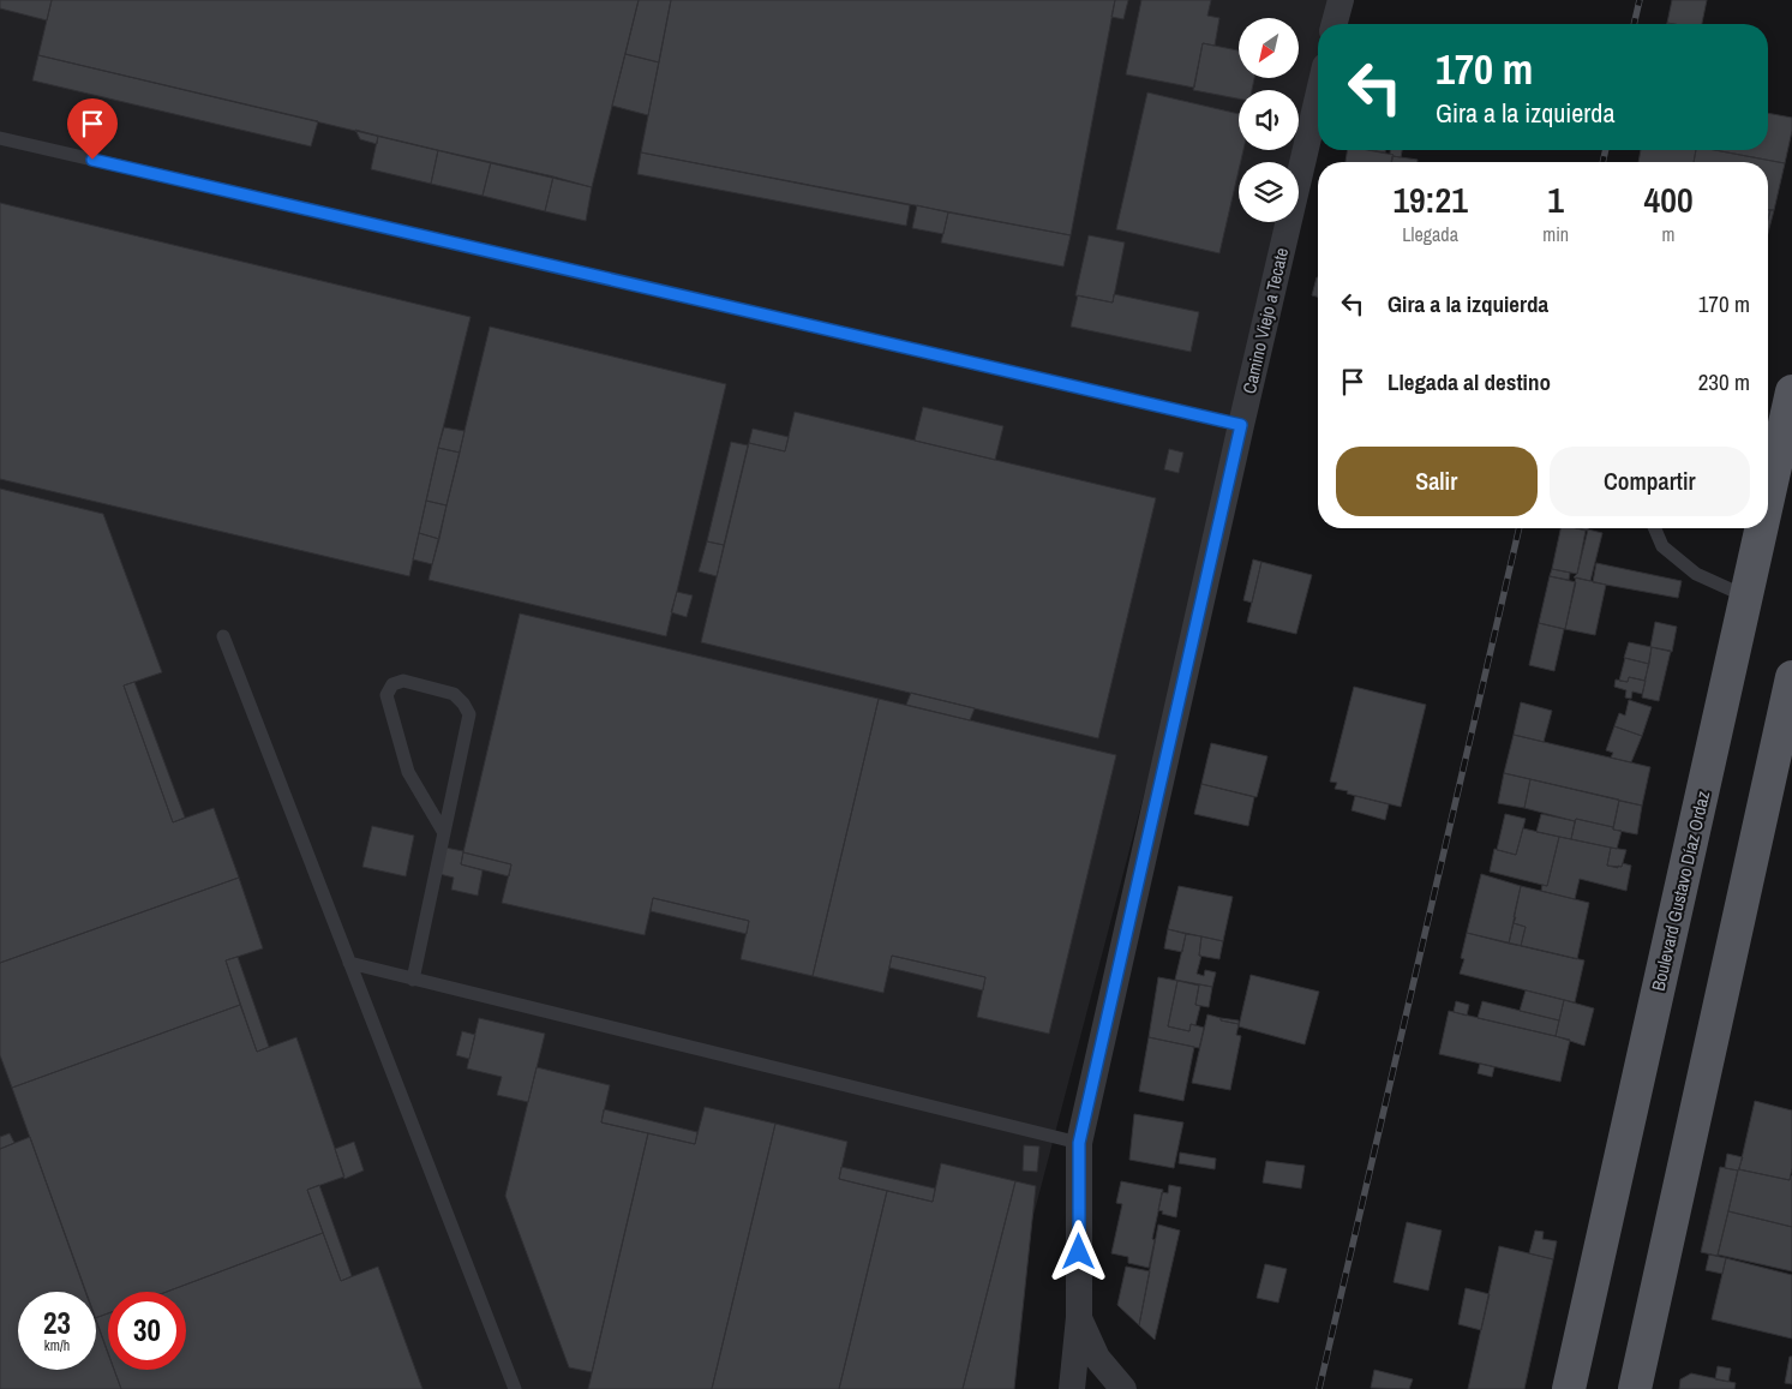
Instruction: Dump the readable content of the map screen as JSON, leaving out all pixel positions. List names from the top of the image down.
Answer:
{
  "streets": {
    "main road": ["Boulevard Gustavo Díaz Ordaz"],
    "street": ["Camino Viejo a Tecate"]
  },
  "north": "bottom left",
  "page": {
    "turn": ["170 m", "Gira a la izquierda"],
    "eta": [
      "19:21",
      "Llegada",
      "1",
      "min",
      "400",
      "m"
    ],
    "list": [
      {
        "name": "Gira a la izquierda",
        "value": "170 m"
      },
      {
        "name": "Llegada al destino",
        "value": "230 m"
      }
    ],
    "buttons": ["Salir", "Compartir"],
    "speed": "23 km/h",
    "limit": "30"
  }
}
